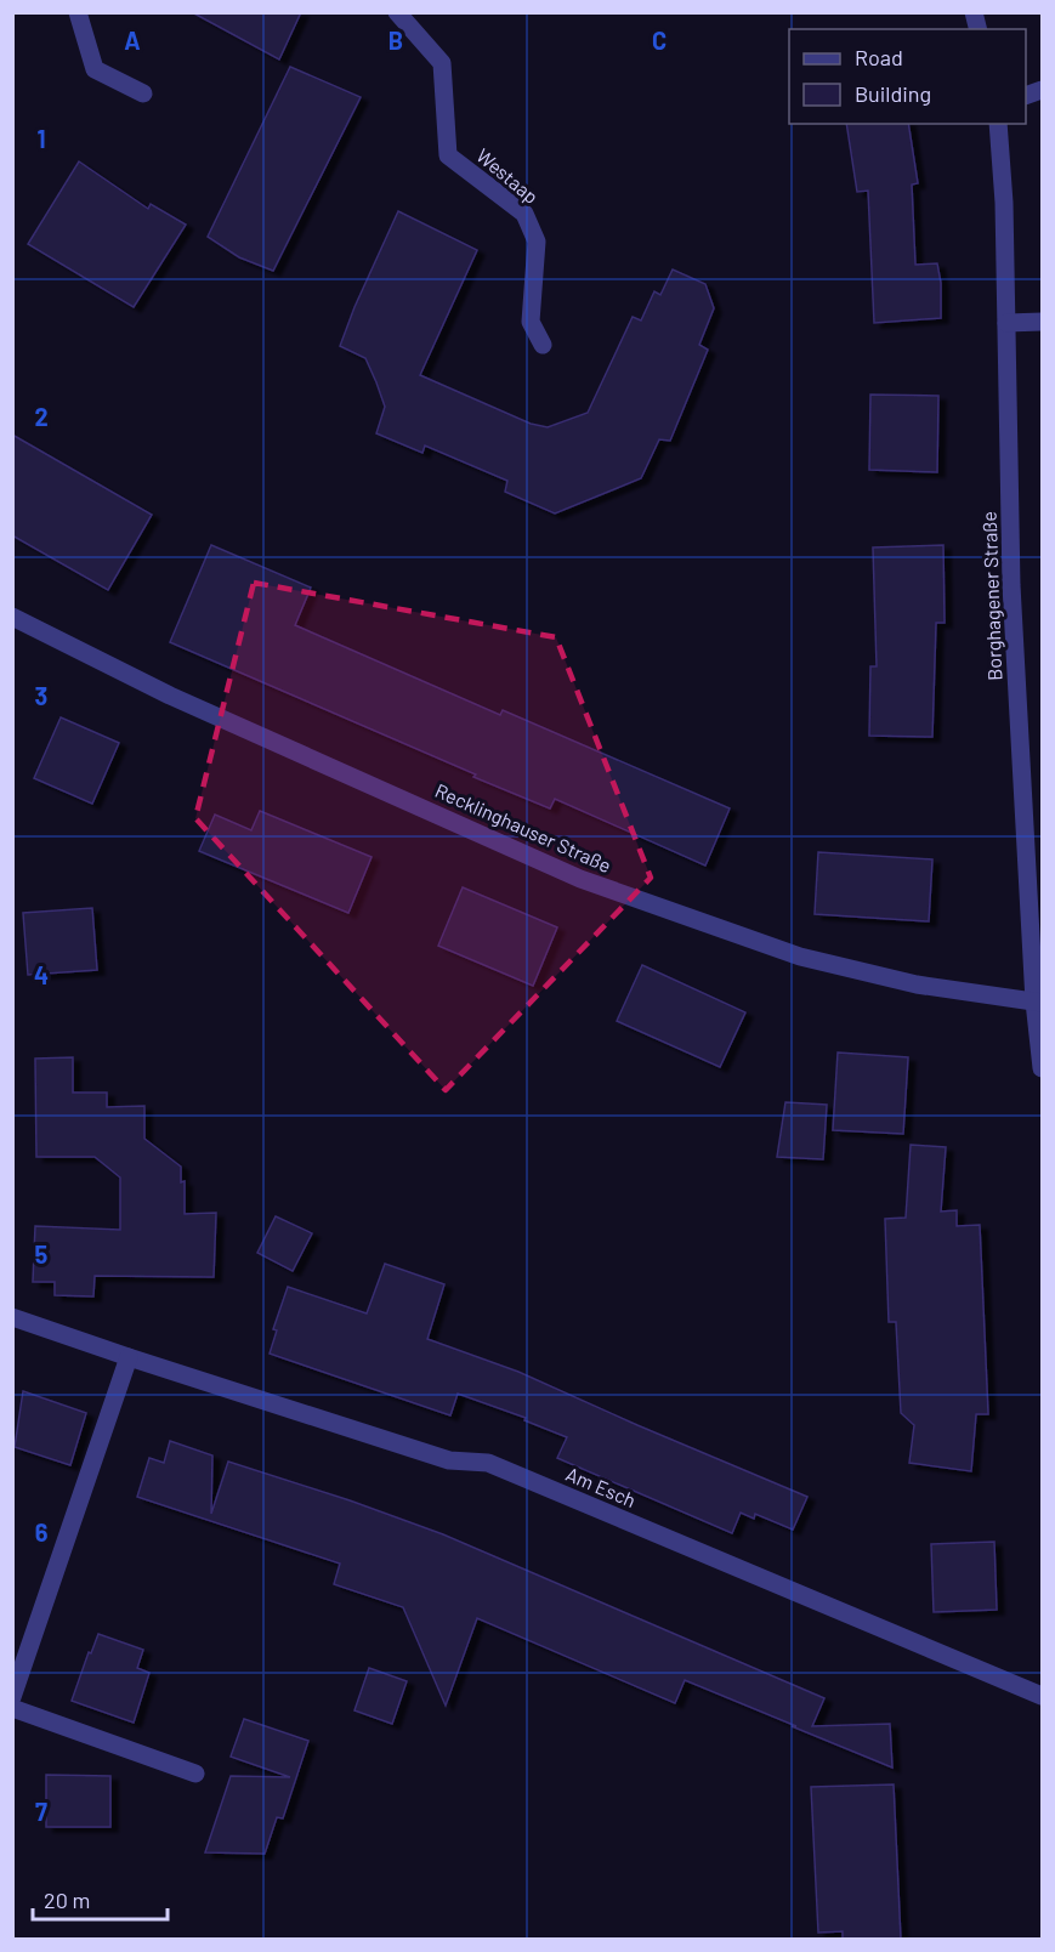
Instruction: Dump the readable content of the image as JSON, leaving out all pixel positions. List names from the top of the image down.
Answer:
{
  "streets": {
    "street": [
      "Westaap",
      "Borghagener Straße",
      "Recklinghauser Straße",
      "Am Esch"
    ]
  },
  "crossings": [
    ["Borghagener Straße", "Recklinghauser Straße"]
  ],
  "legend": ["Road", "Building"],
  "scale_bar": "20 m",
  "grid": {
    "columns": ["A", "B", "C"],
    "rows": [
      "1",
      "2",
      "3",
      "4",
      "5",
      "6",
      "7"
    ]
  }
}
